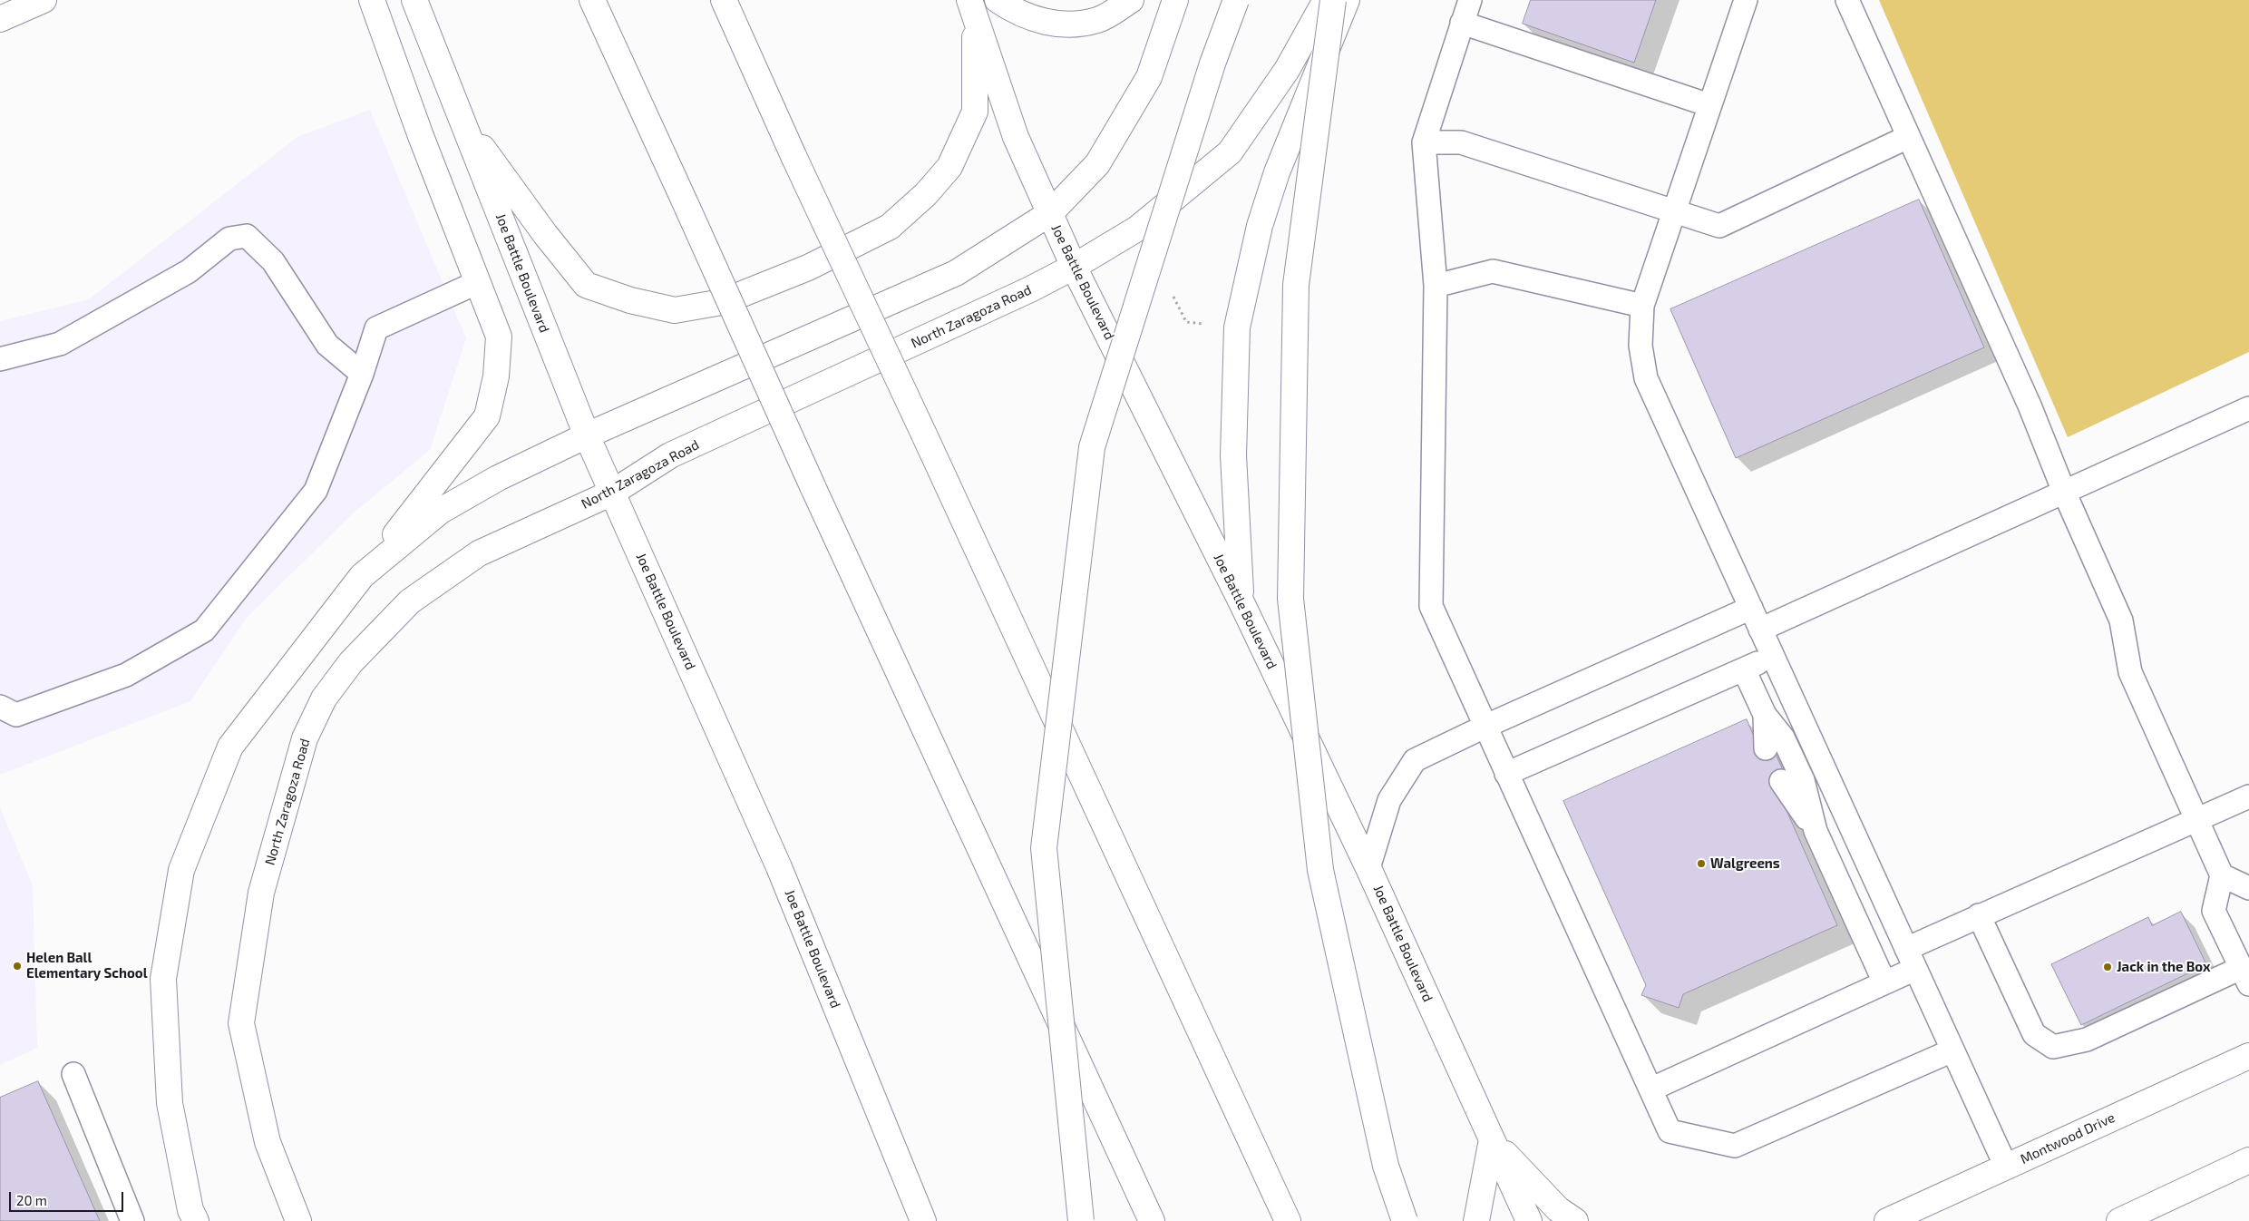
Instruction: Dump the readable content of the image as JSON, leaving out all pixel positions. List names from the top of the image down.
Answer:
{
  "streets": {
    "main road": ["Joe Battle Boulevard", "North Zaragoza Road", "Montwood Drive"]
  },
  "crossings": [
    ["Joe Battle Boulevard", "North Zaragoza Road"]
  ],
  "places": ["Walgreens", "Helen Ball Elementary School", "Jack in the Box"],
  "scale_bar": "20 m"
}
